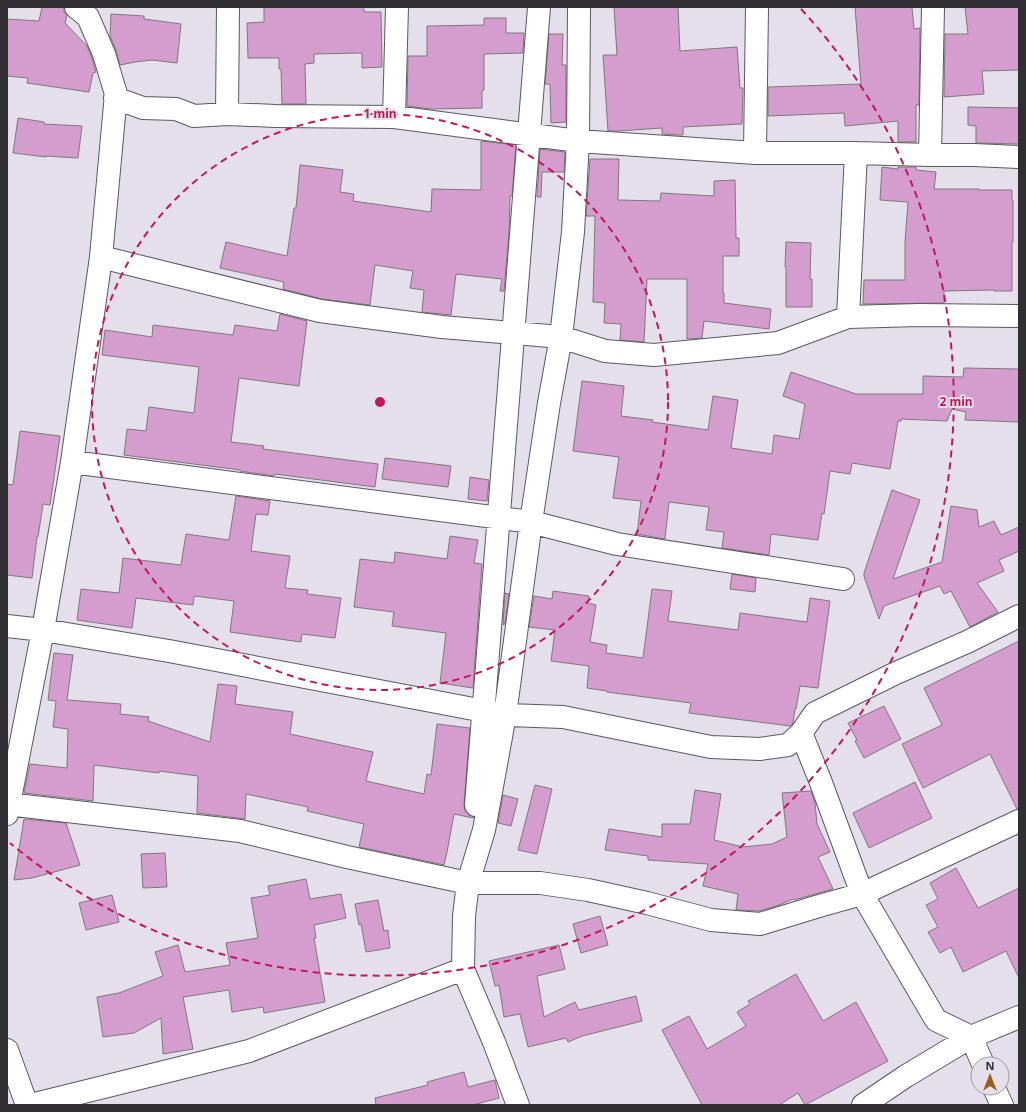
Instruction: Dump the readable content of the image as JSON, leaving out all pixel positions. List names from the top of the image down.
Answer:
{
  "north": "top",
  "rings": ["1 min", "2 min"]
}
